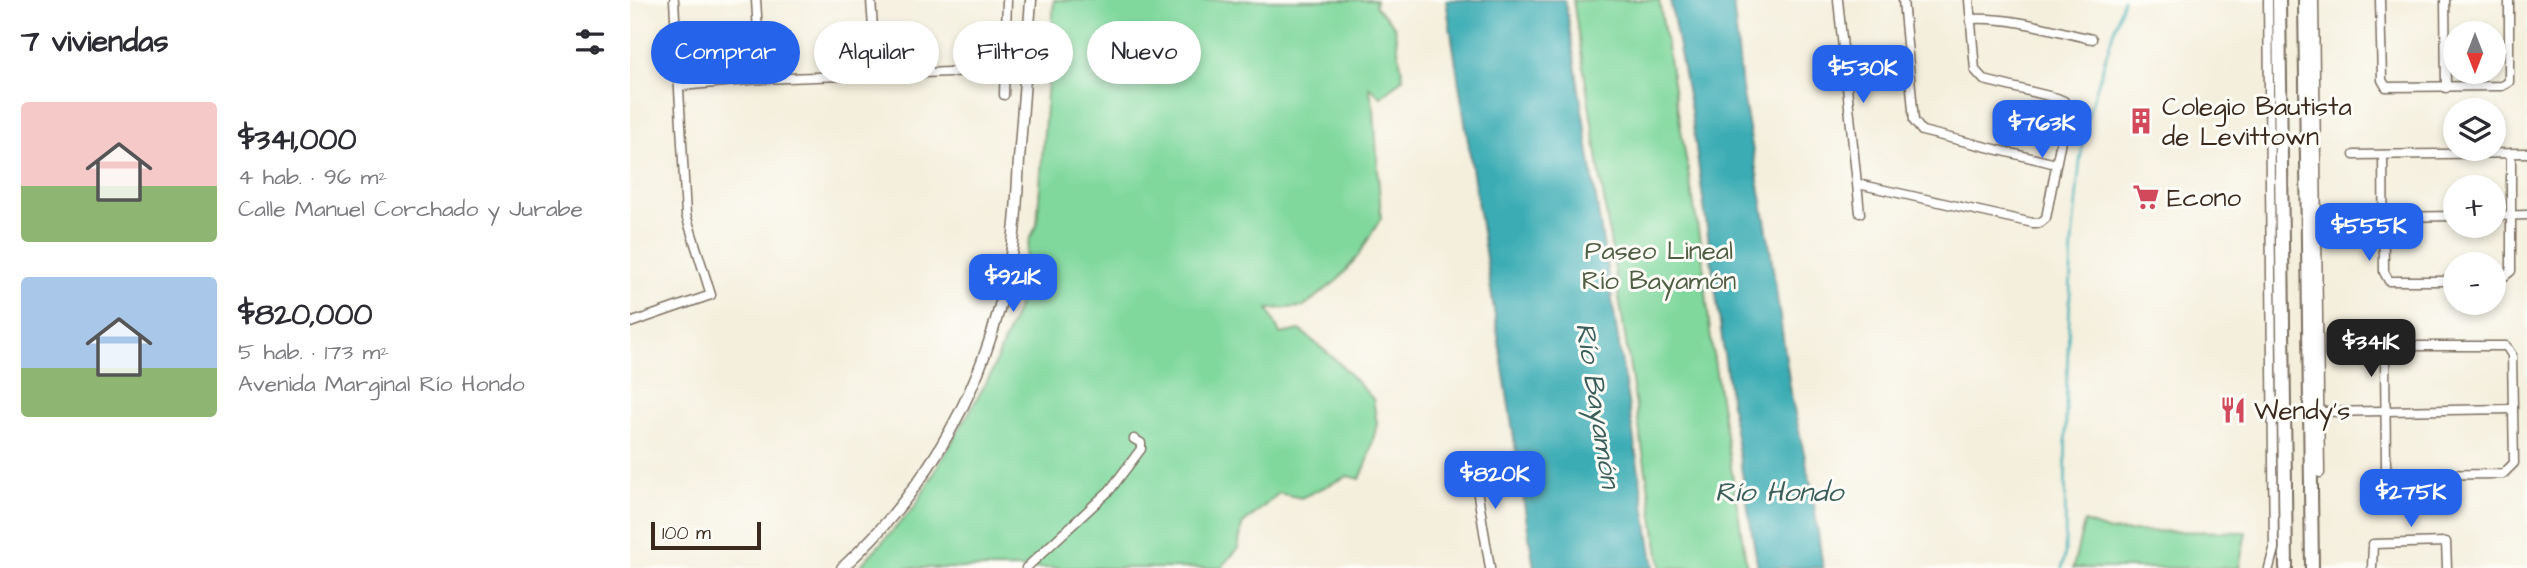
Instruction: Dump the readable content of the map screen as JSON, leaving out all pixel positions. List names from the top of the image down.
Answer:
{
  "water": ["Río Bayamón", "Río Hondo"],
  "parks": ["Paseo Lineal Río Bayamón"],
  "places": {
    "building": ["Colegio Bautista de Levittown"],
    "supermarket": ["Econo"],
    "restaurant": ["Wendy's"]
  },
  "scale_bar": "100 m",
  "north": "bottom",
  "page": {
    "heading": "7 viviendas",
    "map_buttons": ["+", "−"],
    "chip": [
      "Comprar",
      "Alquilar",
      "Filtros",
      "Nuevo"
    ],
    "price": [
      "$530K",
      "$763K",
      "$555K",
      "$921K",
      "$341K",
      "$820K",
      "$275K"
    ],
    "list": [
      {
        "name": "$341,000",
        "note": "4 hab. · 96 m² · Calle Manuel Corchado y Jurabe"
      },
      {
        "name": "$820,000",
        "note": "5 hab. · 173 m² · Avenida Marginal Río Hondo"
      }
    ],
    "scale": "100 m"
  }
}
